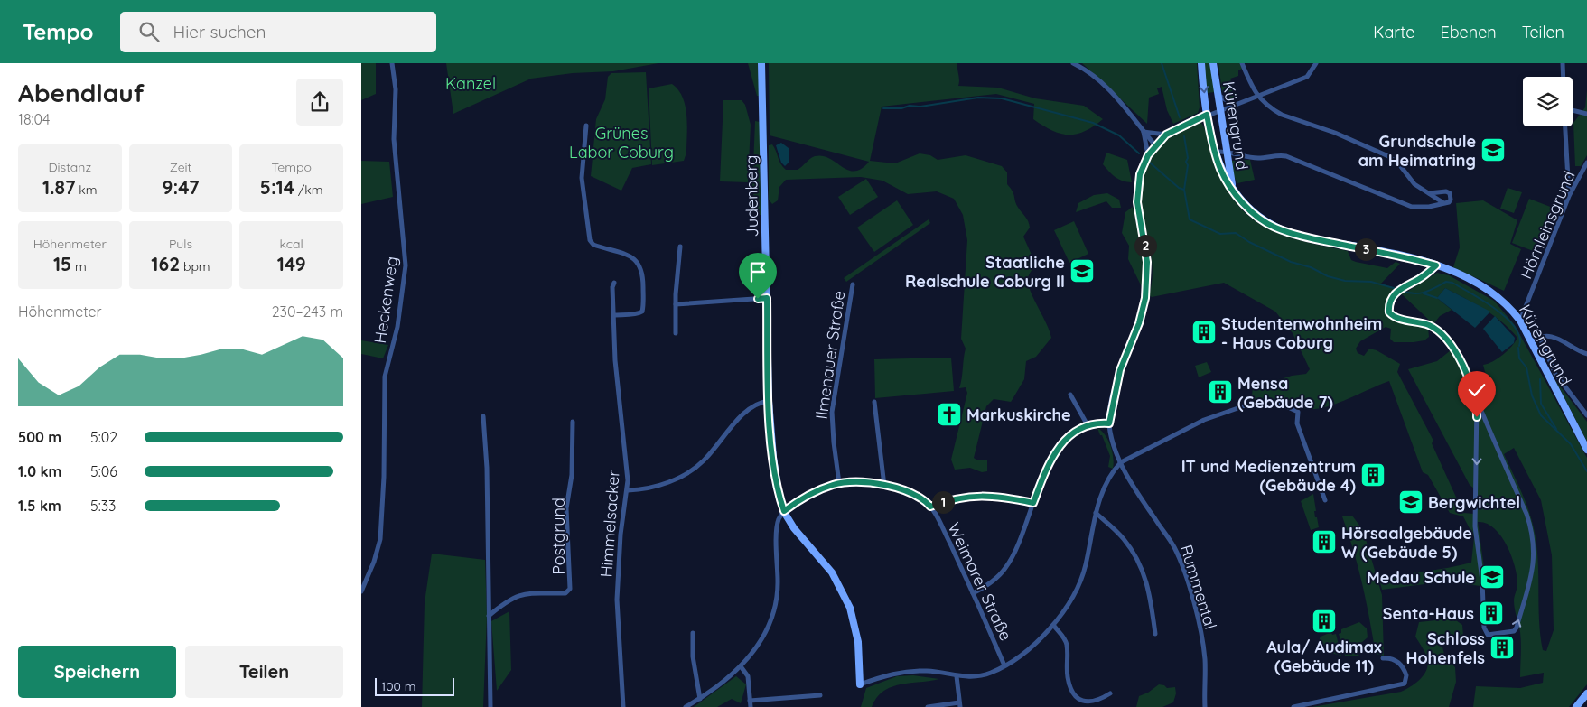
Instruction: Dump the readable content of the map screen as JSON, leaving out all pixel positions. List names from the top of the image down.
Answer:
{
  "streets": {
    "main road": ["Kürengrund", "Judenberg"],
    "street": [
      "Hörnleinsgrund",
      "Heckenweg",
      "Ilmenauer Straße",
      "Himmelsacker",
      "Postgrund",
      "Weimarer Straße",
      "Rummental"
    ]
  },
  "crossings": [
    ["Kürengrund", "Hörnleinsgrund"],
    ["Judenberg", "Weimarer Straße"],
    ["Ilmenauer Straße", "Weimarer Straße"]
  ],
  "parks": ["Kanzel", "Grünes Labor Coburg"],
  "places": {
    "school or university": [
      "Grundschule am Heimatring",
      "Staatliche Realschule Coburg II",
      "Bergwichtel",
      "Medau Schule"
    ],
    "building": [
      "Studentenwohnheim - Haus Coburg",
      "Mensa (Gebäude 7)",
      "IT und Medienzentrum (Gebäude 4)",
      "Hörsaalgebäude W (Gebäude 5)",
      "Senta-Haus",
      "Aula/ Audimax (Gebäude 11)",
      "Schloss Hohenfels"
    ],
    "church": ["Markuskirche"]
  },
  "scale_bar": "100 m",
  "page": {
    "header": "Tempo",
    "search": "Hier suchen",
    "nav": ["Karte", "Ebenen", "Teilen"],
    "heading": ["Abendlauf", "18:04"],
    "stats": [
      ["Distanz", "1.87 km"],
      ["Zeit", "9:47"],
      ["Tempo", "5:14 /km"],
      ["Höhenmeter", "15 m"],
      ["Puls", "162 bpm"],
      ["kcal", "149"]
    ],
    "pins": ["2", "3", "1"],
    "chart": ["Höhenmeter", "230–243 m"],
    "list": [
      {
        "name": "500 m",
        "note": "5:02"
      },
      {
        "name": "1.0 km",
        "note": "5:06"
      },
      {
        "name": "1.5 km",
        "note": "5:33"
      }
    ],
    "buttons": ["Speichern", "Teilen"],
    "scale": "100 m"
  }
}
